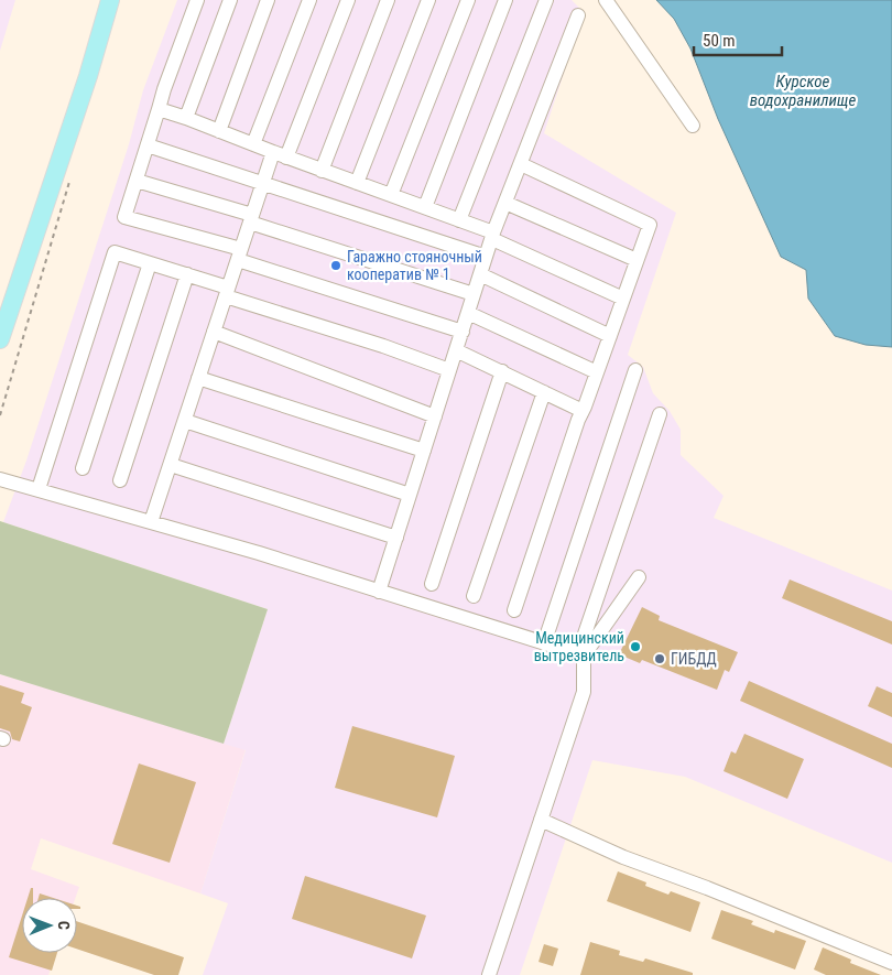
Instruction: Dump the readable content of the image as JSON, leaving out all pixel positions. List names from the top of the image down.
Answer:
{
  "water": ["Курское водохранилище"],
  "places": ["Гаражно стояночный кооператив № 1", "Медицинский вытрезвитель", "ГИБДД"],
  "scale_bar": "50 m",
  "north": "right"
}
